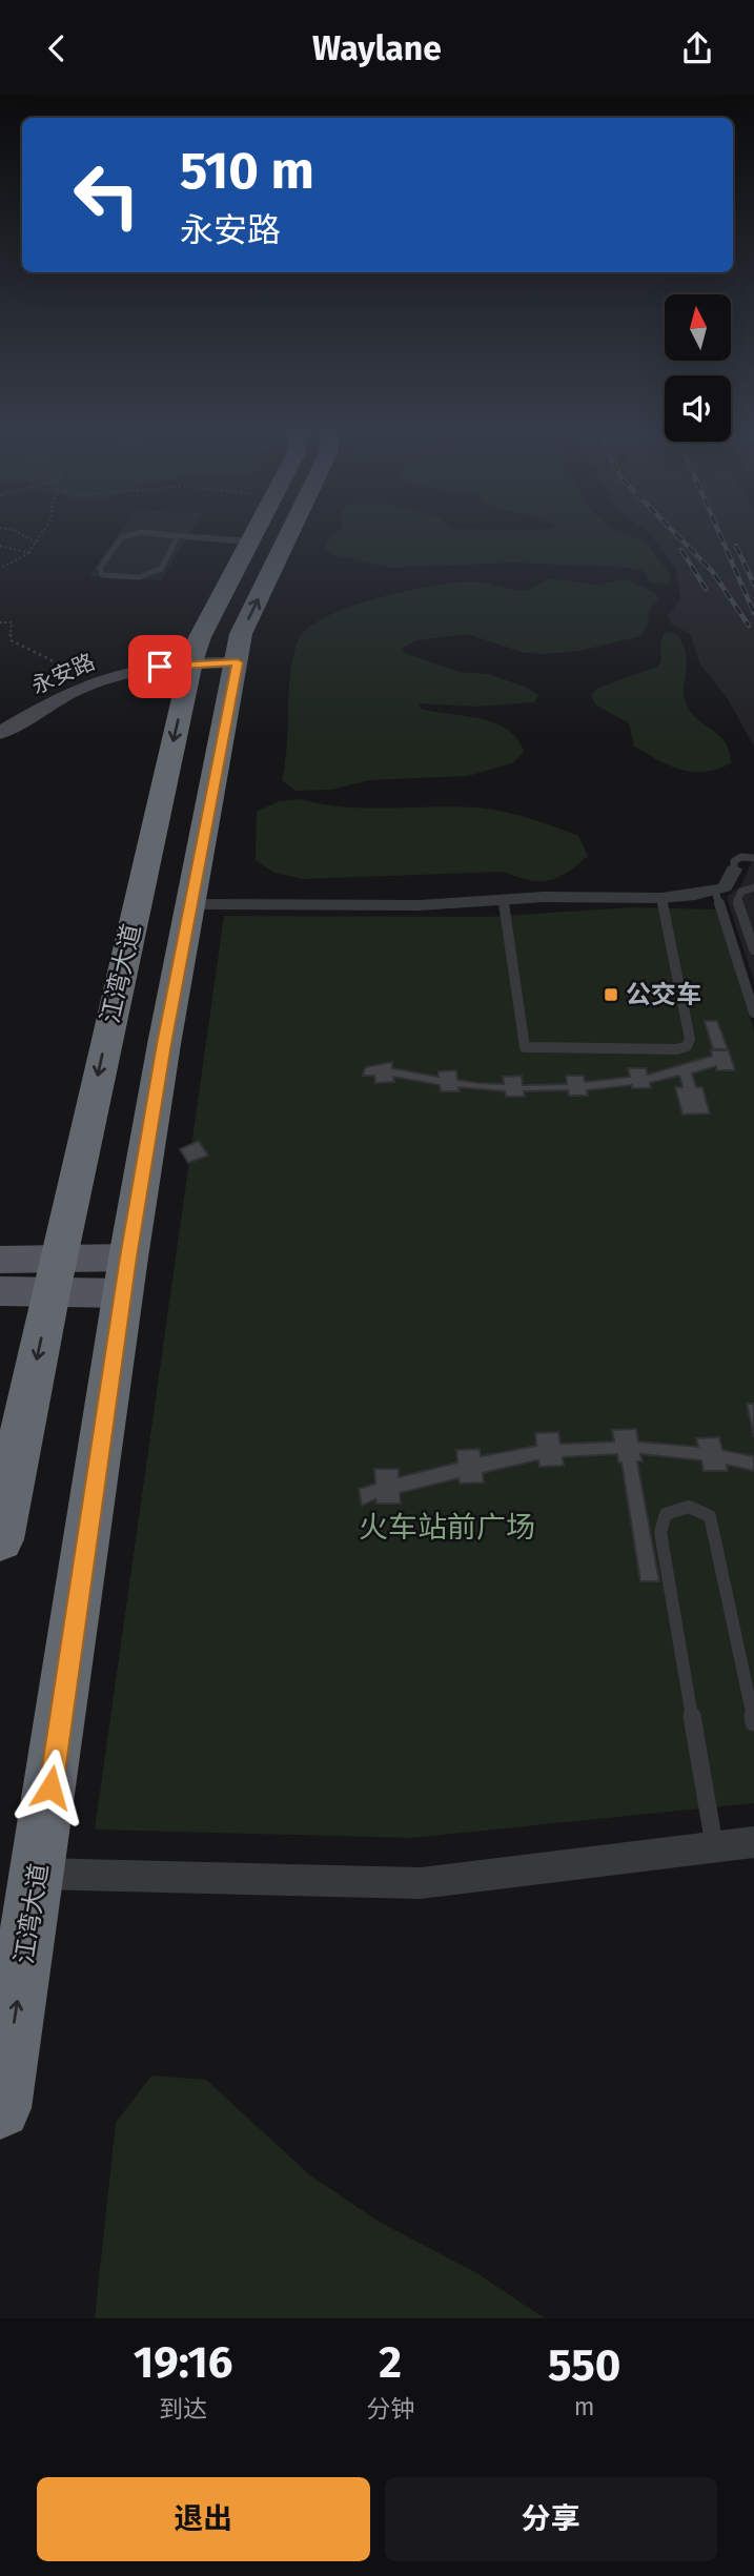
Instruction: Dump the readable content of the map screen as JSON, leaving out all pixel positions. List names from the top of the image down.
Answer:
{
  "streets": {
    "highway": ["江湾大道"],
    "street": ["永安路"]
  },
  "crossings": [
    ["永安路", "江湾大道"]
  ],
  "parks": ["火车站前广场"],
  "places": {
    "transit": ["公交车"]
  },
  "north": "top",
  "page": {
    "header": "Waylane",
    "turn": ["510 m", "永安路"],
    "eta": [
      "19:16",
      "到达",
      "2",
      "分钟",
      "550",
      "m"
    ],
    "buttons": ["退出", "分享"]
  }
}
